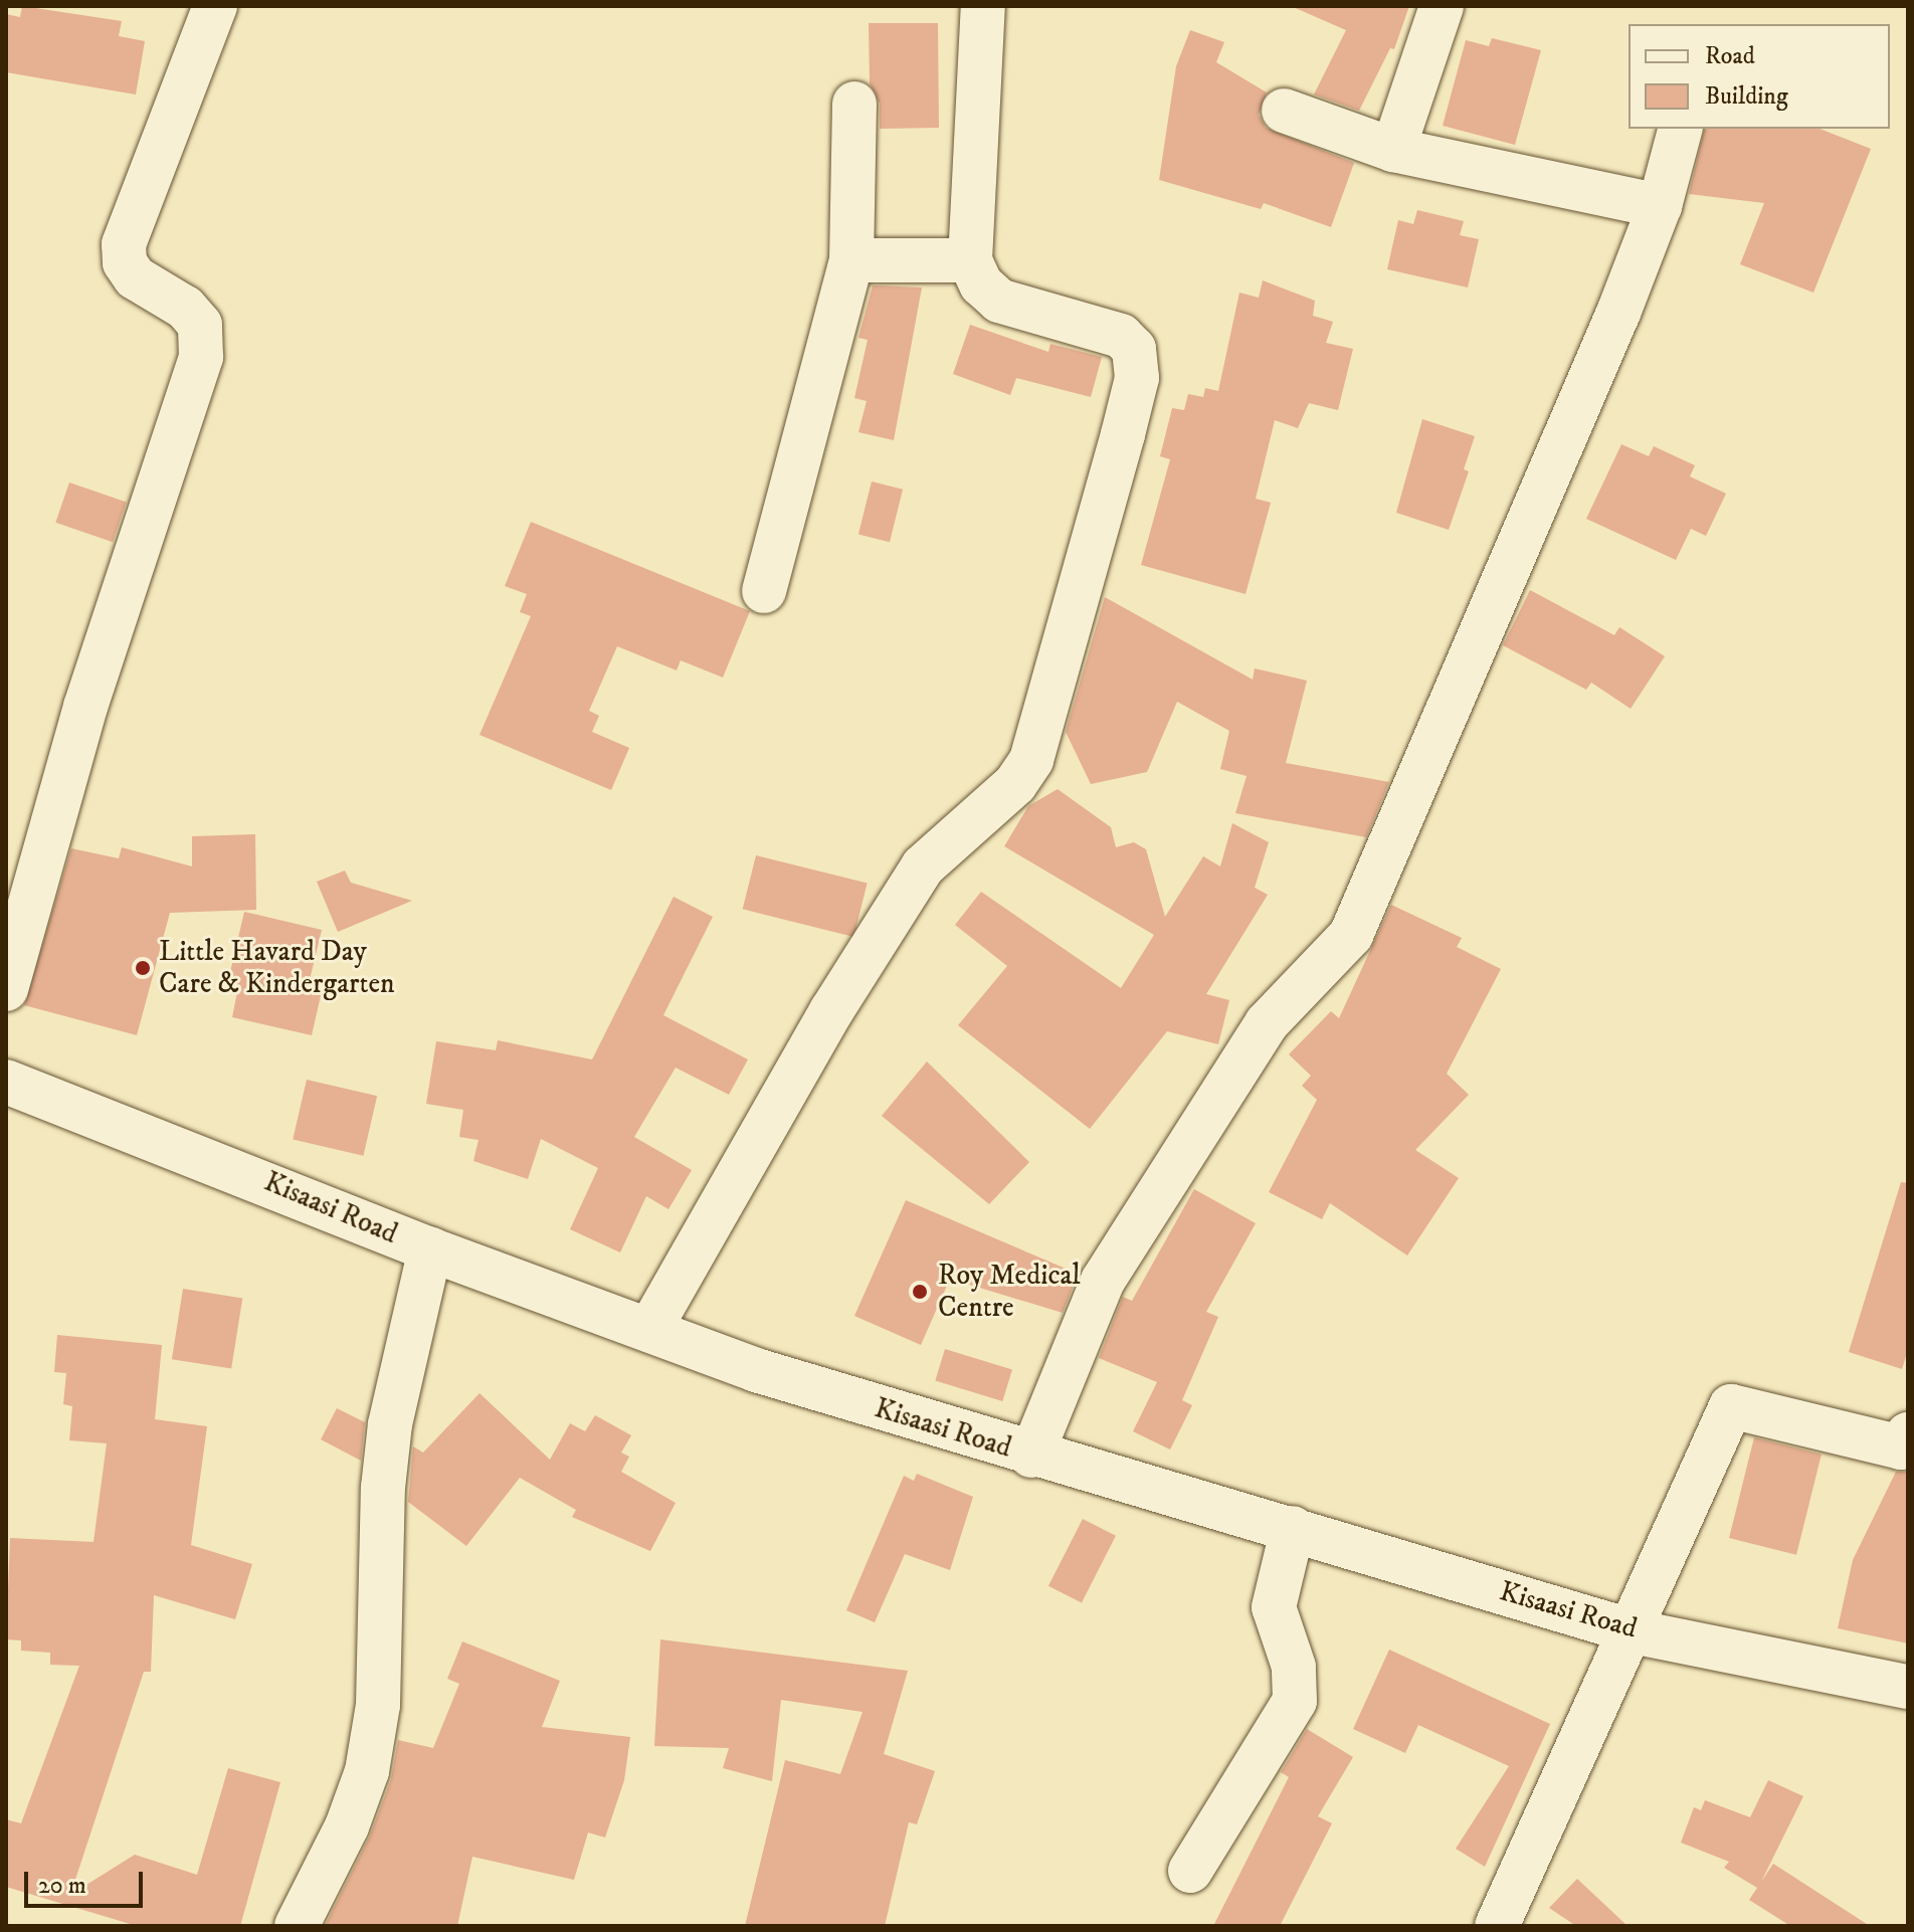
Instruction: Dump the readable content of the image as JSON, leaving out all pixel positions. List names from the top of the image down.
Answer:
{
  "streets": {
    "street": ["Kisaasi Road"]
  },
  "places": ["Little Havard Day Care & Kindergarten", "Roy Medical Centre"],
  "legend": ["Road", "Building"],
  "scale_bar": "20 m"
}
